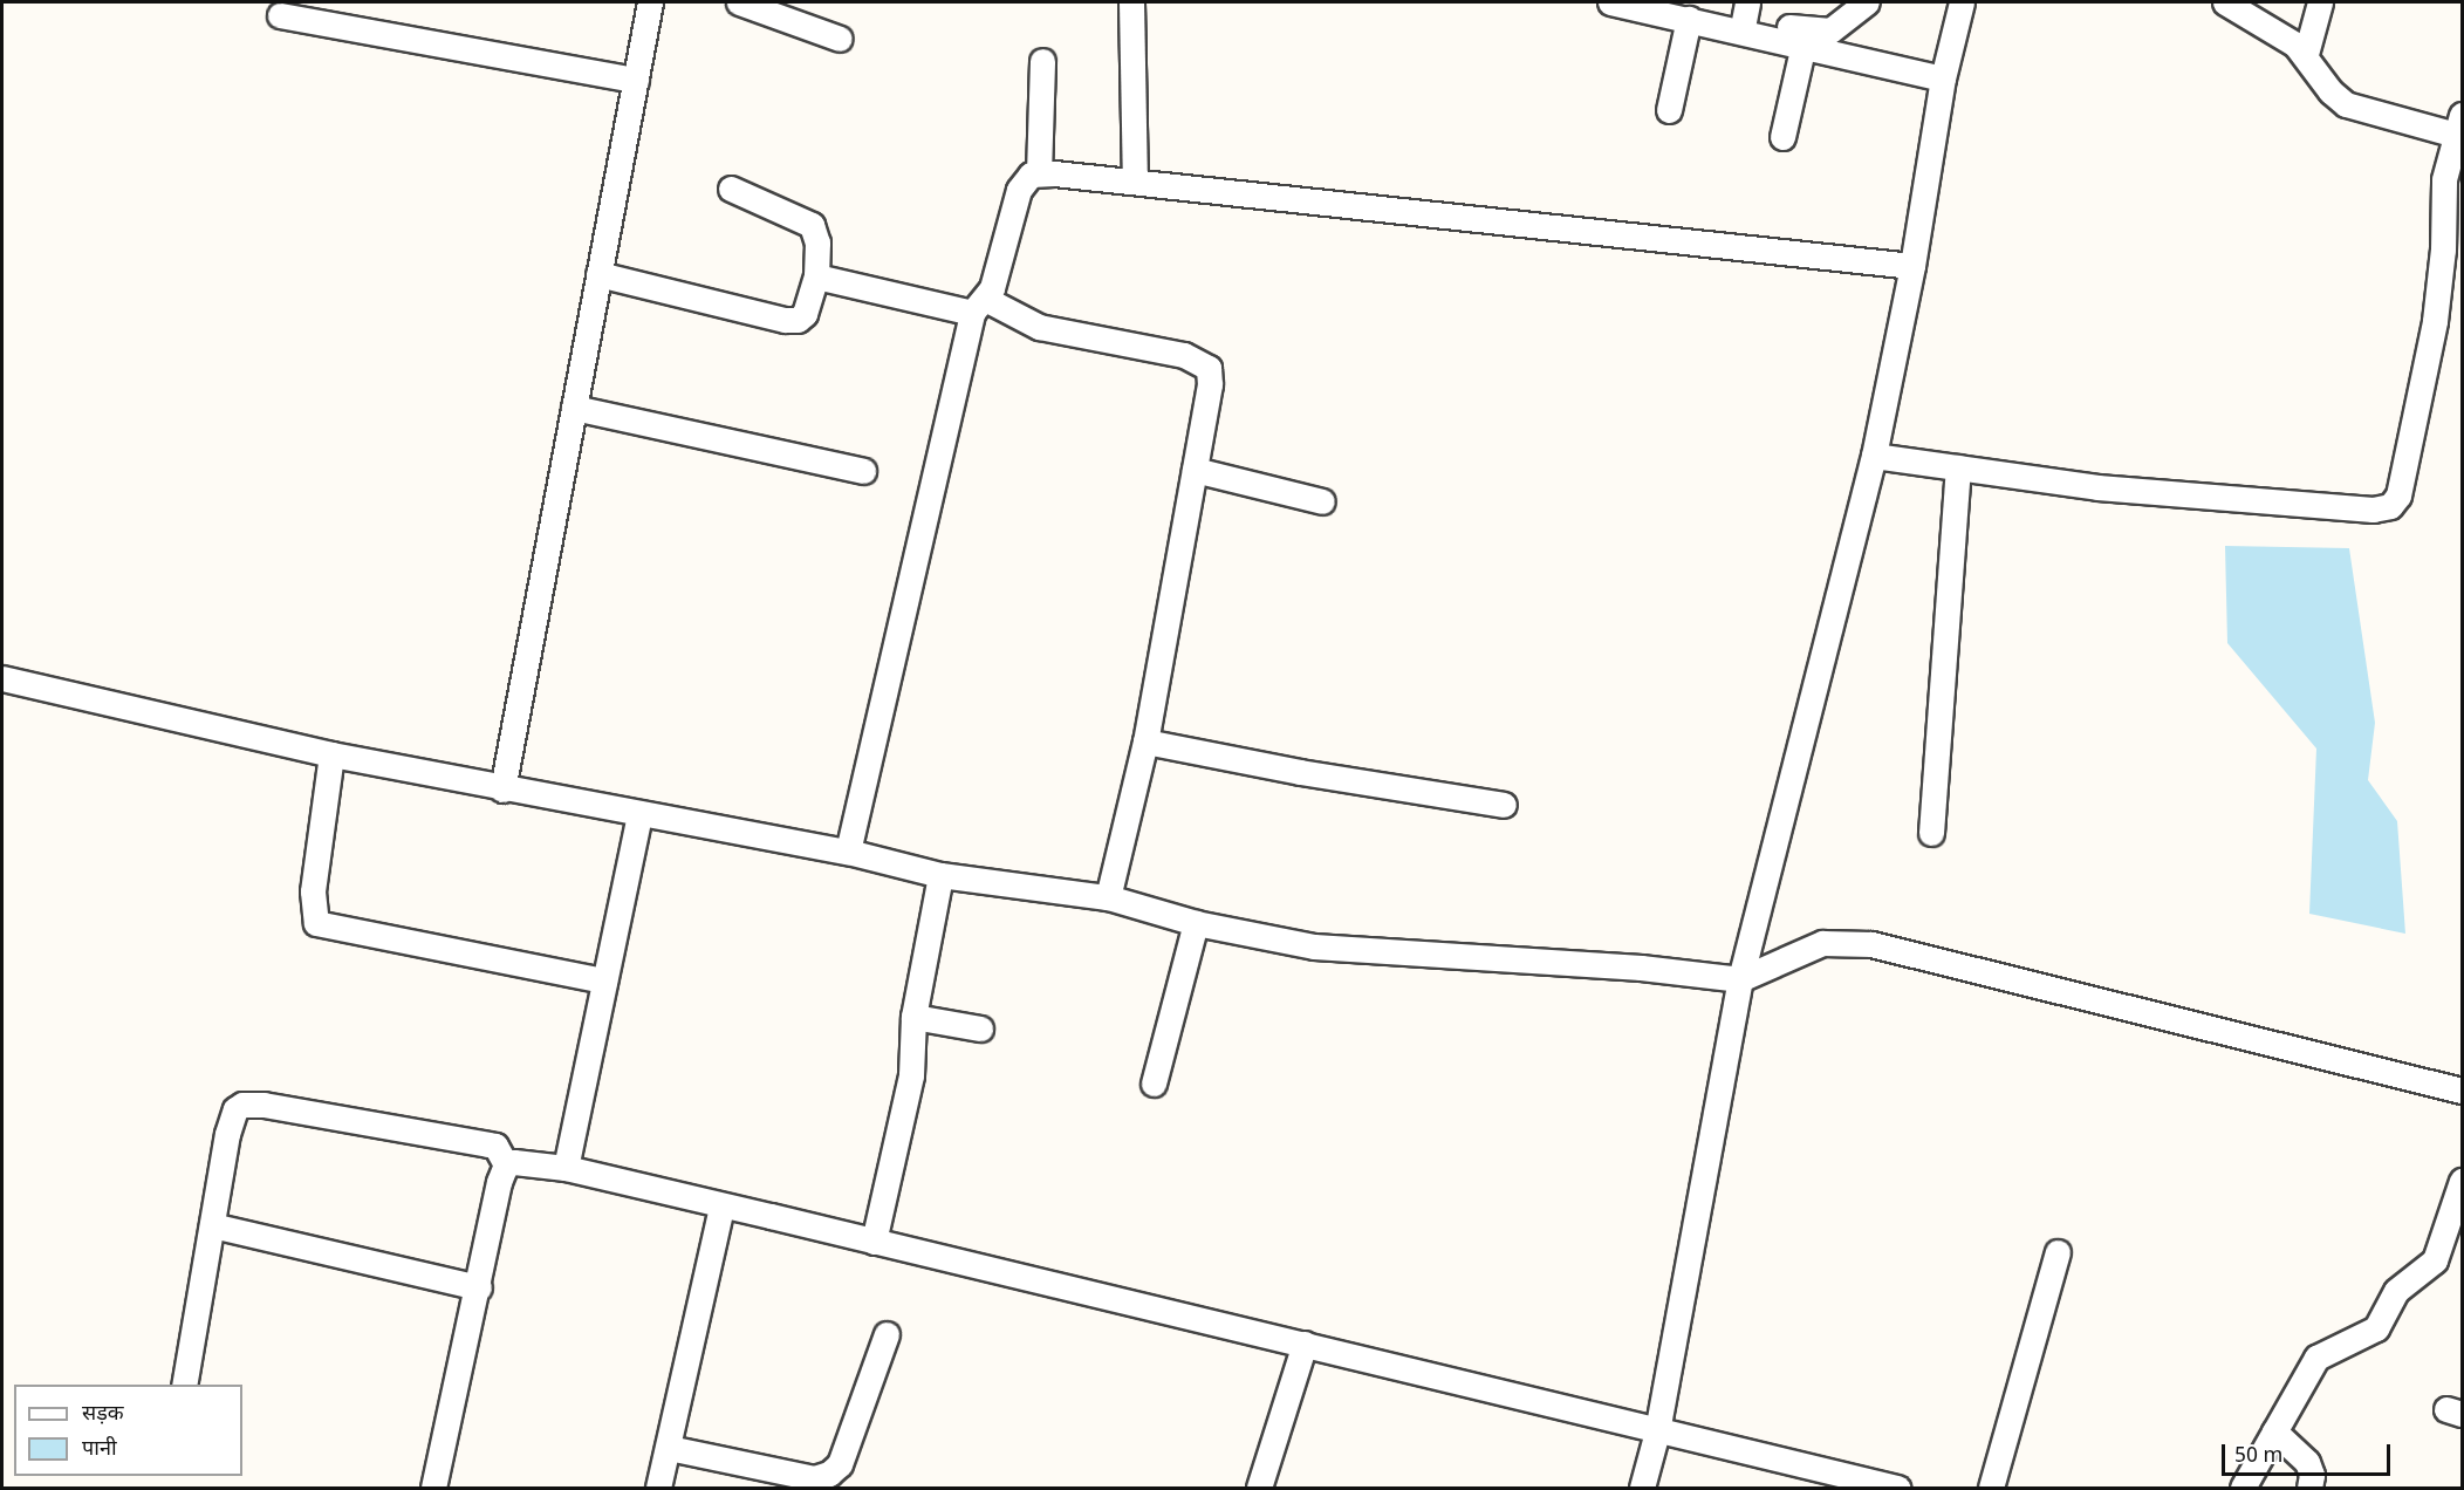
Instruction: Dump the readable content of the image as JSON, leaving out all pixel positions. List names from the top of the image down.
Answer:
{
  "legend": ["सड़क", "पानी"],
  "scale_bar": "50 m"
}
